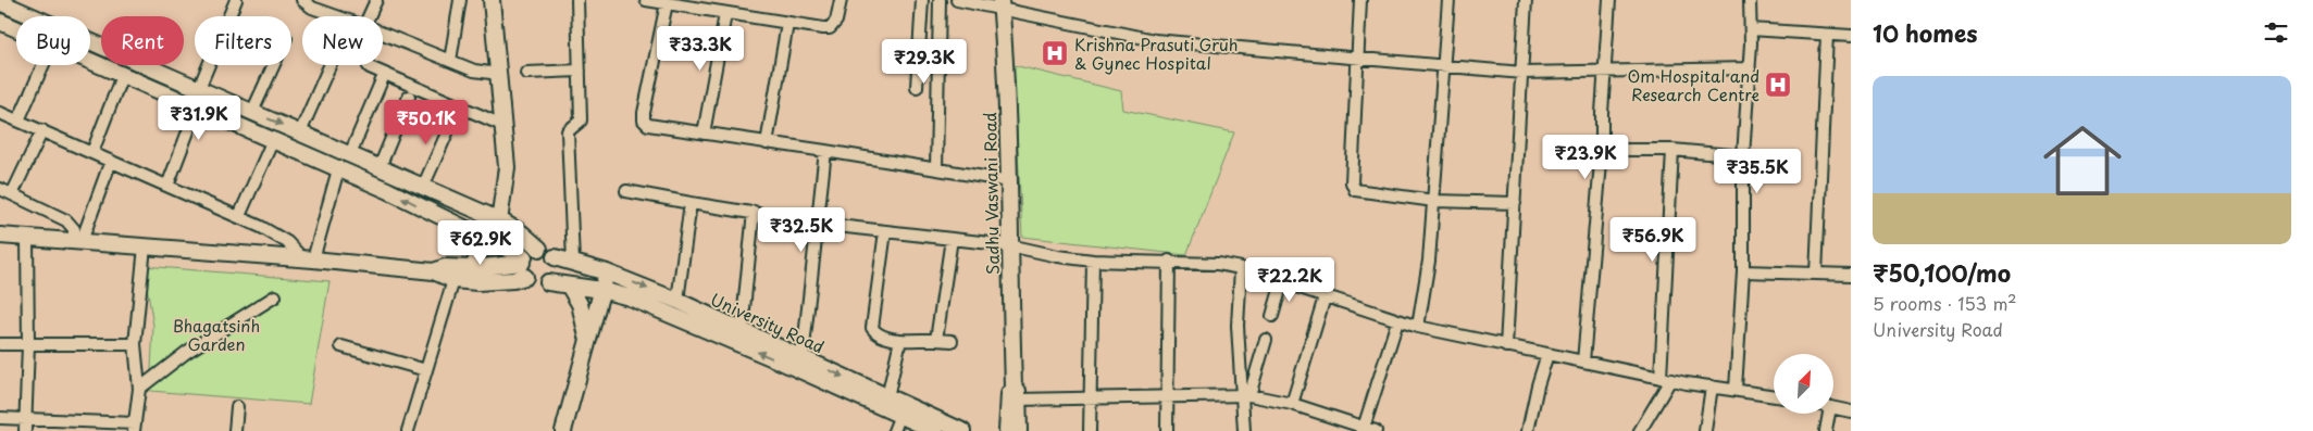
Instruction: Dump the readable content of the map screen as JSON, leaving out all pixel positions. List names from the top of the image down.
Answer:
{
  "streets": {
    "street": ["Sadhu Vaswani Road", "University Road"]
  },
  "parks": ["Bhagatsinh Garden"],
  "places": {
    "hospital": ["Krishna Prasuti Gruh & Gynec Hospital", "Om Hospital and Research Centre"]
  },
  "north": "top right",
  "page": {
    "heading": "10 homes",
    "chip": [
      "Buy",
      "Rent",
      "Filters",
      "New"
    ],
    "price": [
      "₹33.3K",
      "₹29.3K",
      "₹31.9K",
      "₹50.1K",
      "₹23.9K",
      "₹35.5K",
      "₹32.5K",
      "₹56.9K",
      "₹62.9K",
      "₹22.2K"
    ],
    "list": [
      {
        "name": "₹50,100/mo",
        "note": "5 rooms · 153 m² · University Road"
      }
    ]
  }
}
